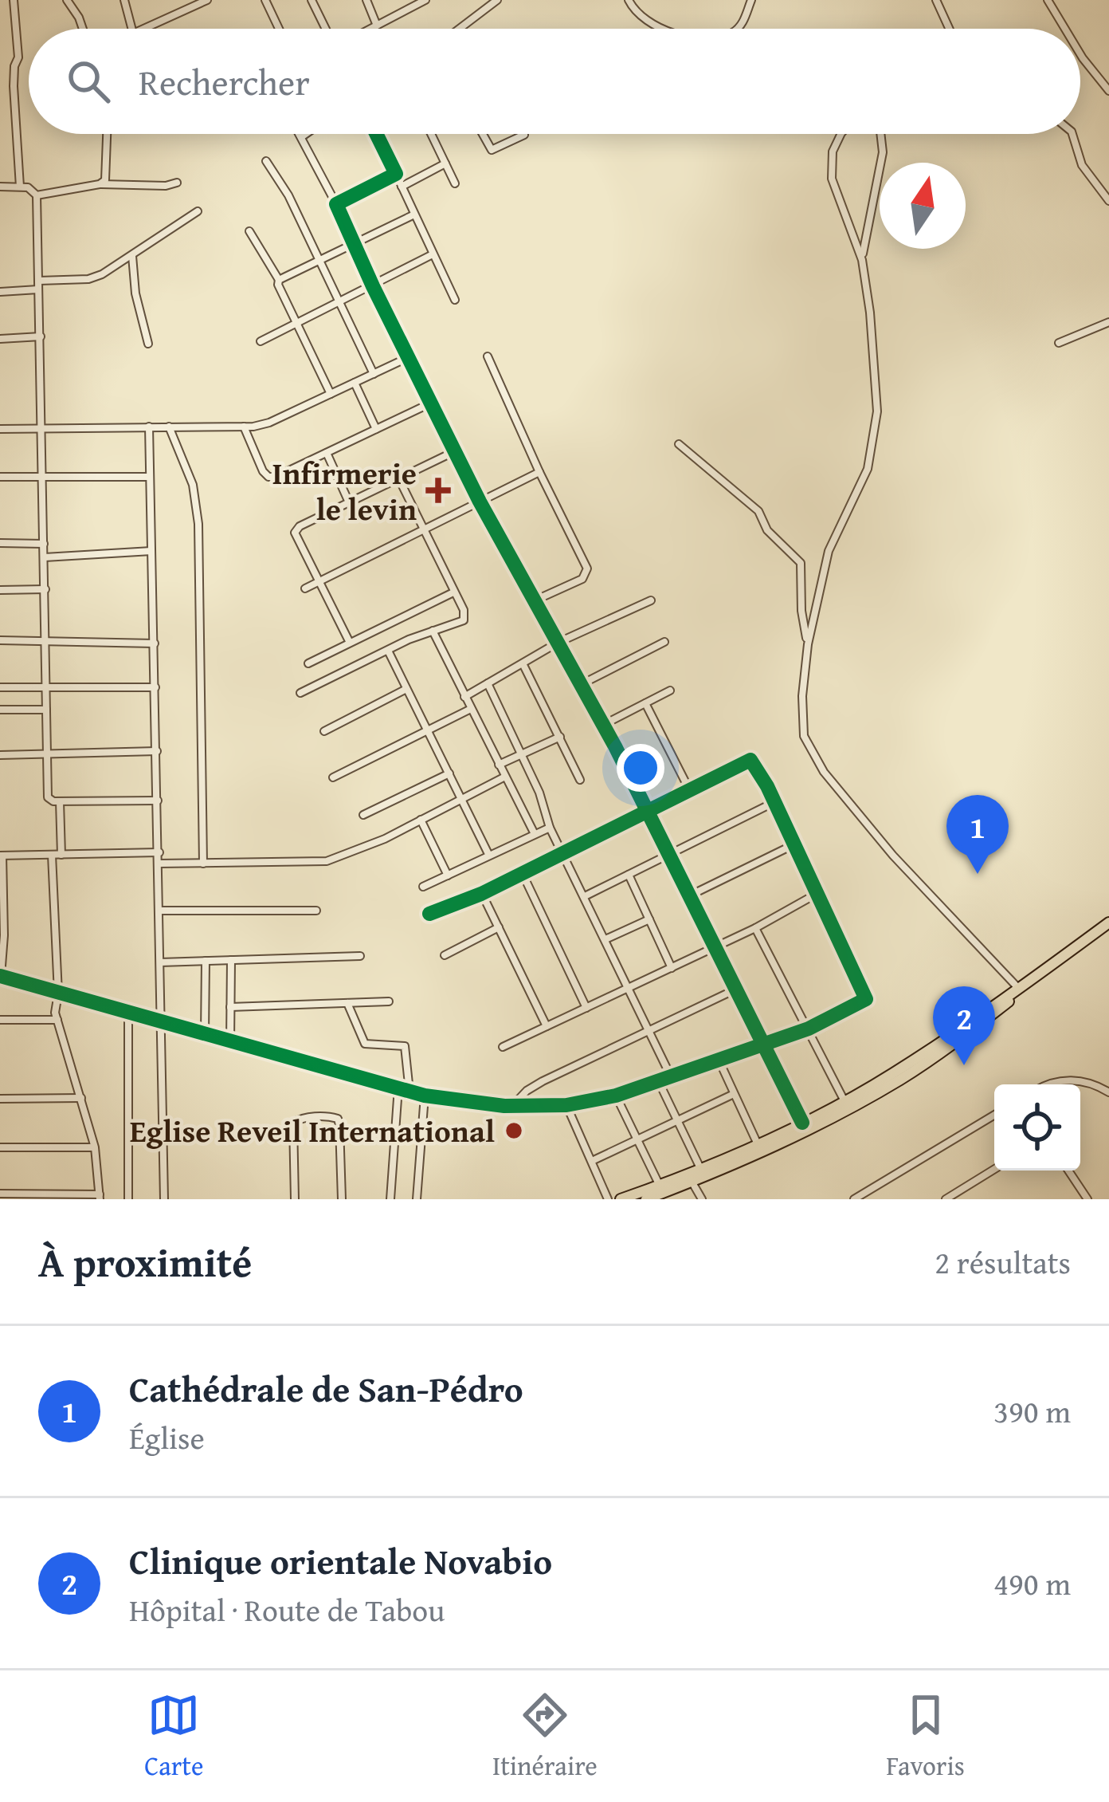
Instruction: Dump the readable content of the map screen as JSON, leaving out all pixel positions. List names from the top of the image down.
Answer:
{
  "places": {
    "health": ["Infirmerie le levin"],
    "other": ["Eglise Reveil International"]
  },
  "north": "top",
  "page": {
    "search": "Rechercher",
    "pins": ["1", "2"],
    "heading": ["À proximité", "2 résultats"],
    "list": [
      {
        "mark": "1",
        "name": "Cathédrale de San-Pédro",
        "note": "Église",
        "value": "390 m"
      },
      {
        "mark": "2",
        "name": "Clinique orientale Novabio",
        "note": "Hôpital · Route de Tabou",
        "value": "490 m"
      }
    ],
    "nav": ["Carte", "Itinéraire", "Favoris"]
  }
}
